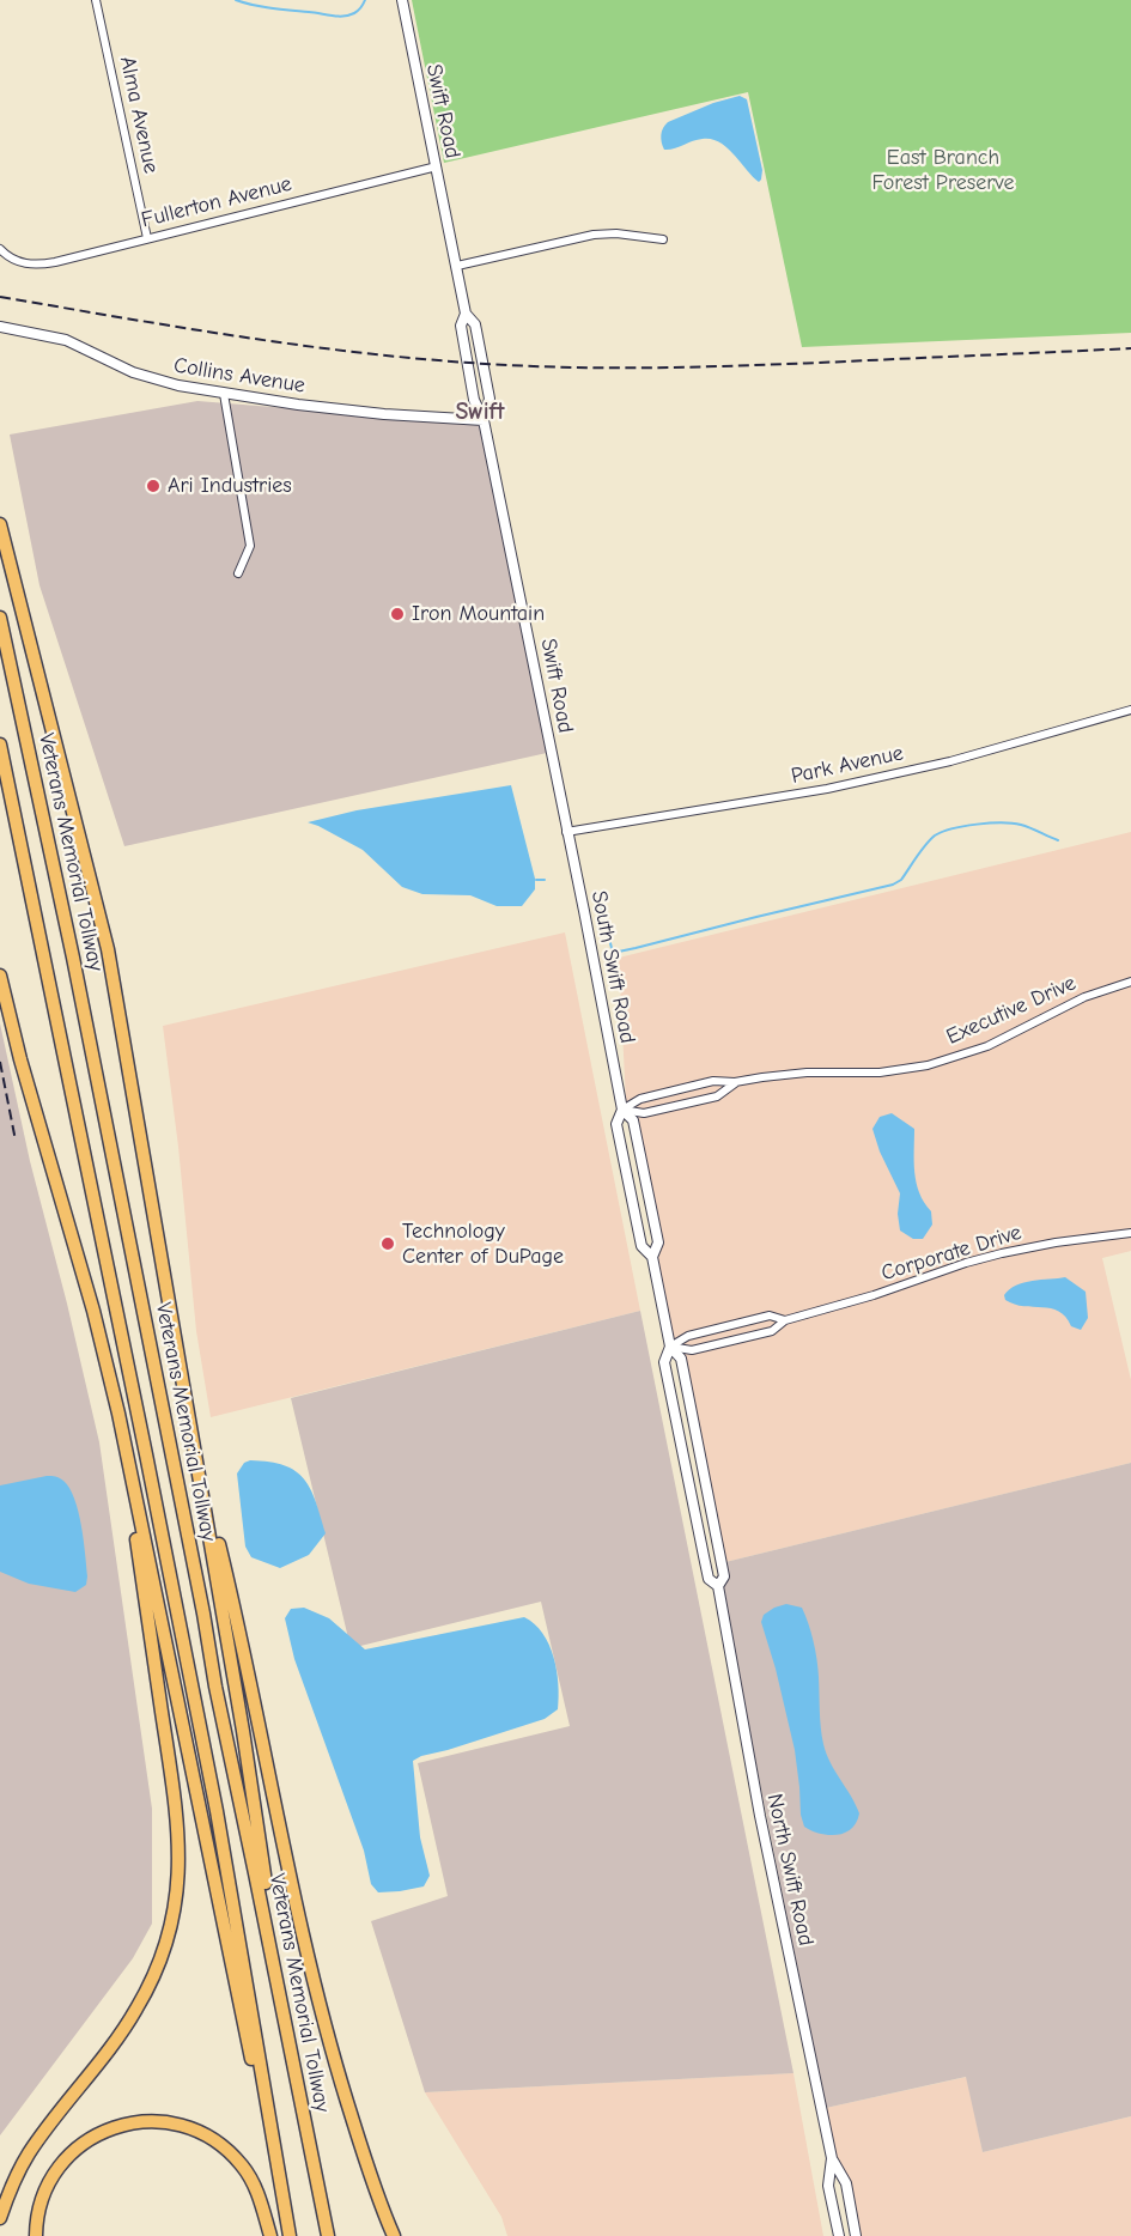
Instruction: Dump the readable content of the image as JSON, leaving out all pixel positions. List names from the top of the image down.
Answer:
{
  "streets": {
    "highway": ["Veterans Memorial Tollway"],
    "street": [
      "Swift Road",
      "Alma Avenue",
      "Fullerton Avenue",
      "Collins Avenue",
      "Park Avenue",
      "South Swift Road",
      "Executive Drive",
      "Corporate Drive",
      "North Swift Road"
    ]
  },
  "crossings": [
    ["Swift Road", "Fullerton Avenue"],
    ["Swift Road", "Collins Avenue"],
    ["Swift Road", "Park Avenue"],
    ["Swift Road", "South Swift Road"],
    ["Alma Avenue", "Fullerton Avenue"],
    ["Park Avenue", "South Swift Road"],
    ["South Swift Road", "Executive Drive"],
    ["South Swift Road", "Corporate Drive"],
    ["South Swift Road", "North Swift Road"],
    ["Corporate Drive", "North Swift Road"]
  ],
  "districts": ["Swift"],
  "parks": ["East Branch Forest Preserve"],
  "places": ["Ari Industries", "Iron Mountain", "Technology Center of DuPage"]
}
